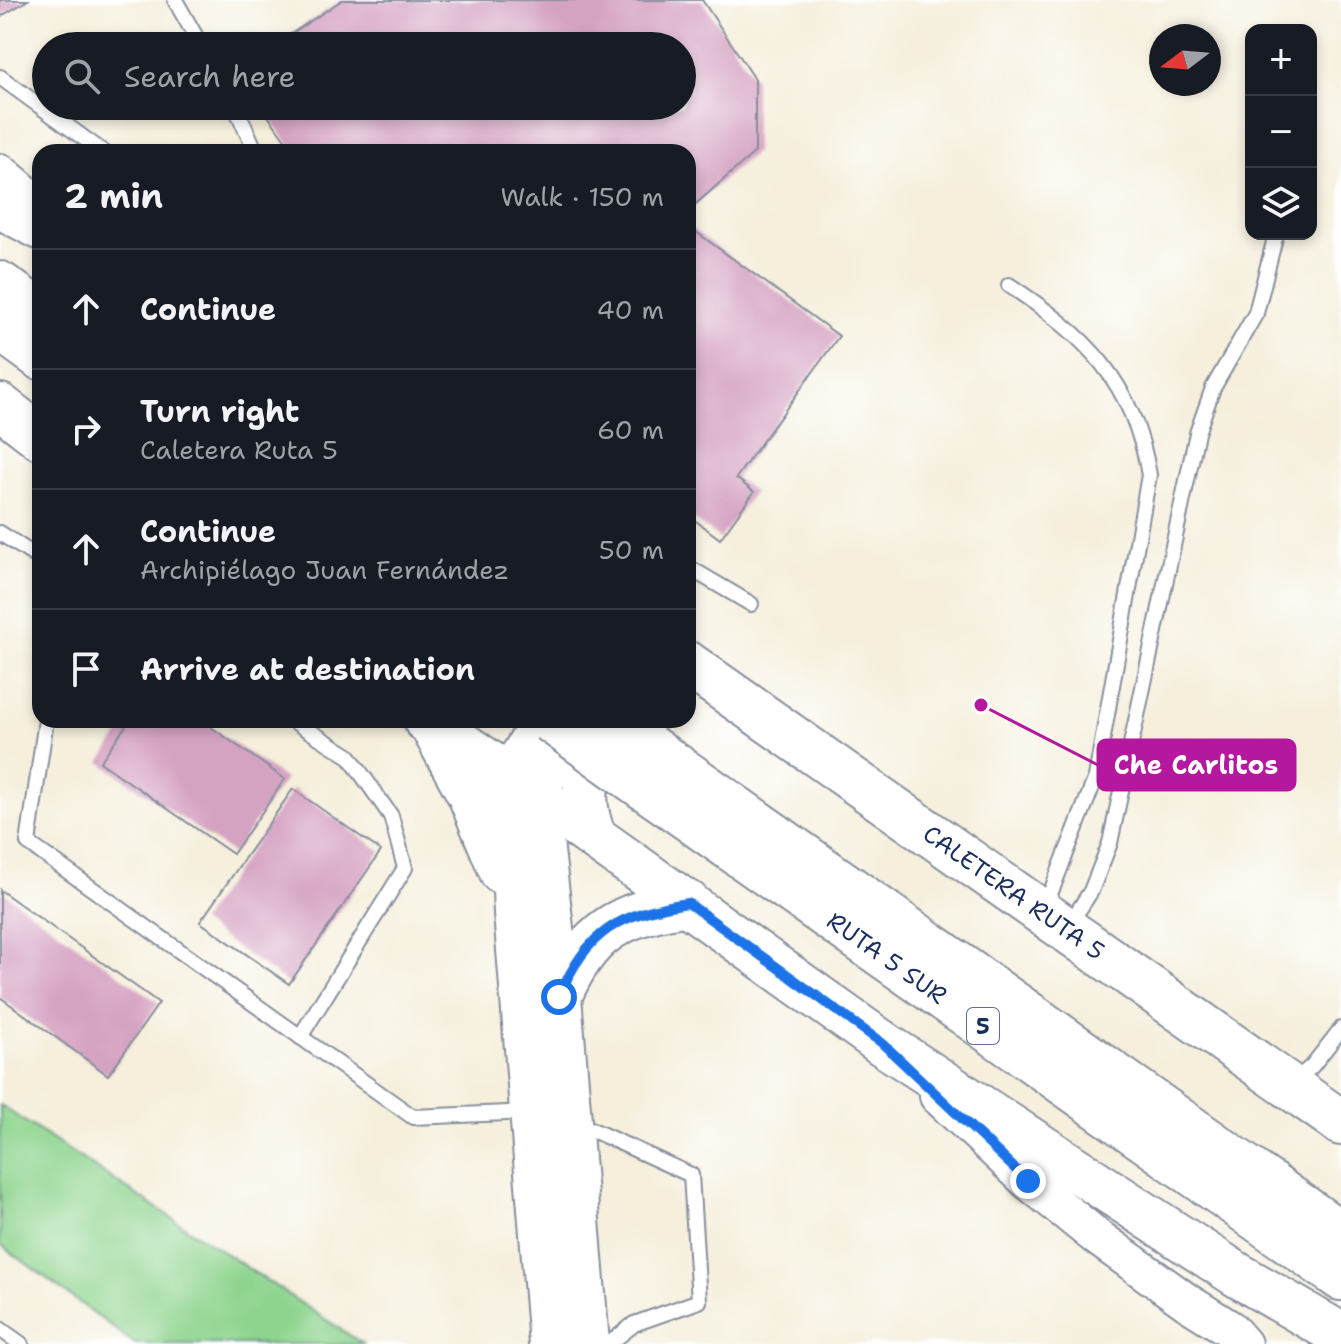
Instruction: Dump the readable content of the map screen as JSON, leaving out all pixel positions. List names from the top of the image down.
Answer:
{
  "streets": {
    "main road": ["CALETERA RUTA 5", "RUTA 5 SUR", "5"]
  },
  "places": ["Che Carlitos"],
  "north": "left",
  "page": {
    "map_buttons": ["+", "−"],
    "search": "Search here",
    "heading": ["2 min", "Walk · 150 m"],
    "list": [
      ["Continue", "40 m"],
      ["Turn right", "Caletera Ruta 5", "60 m"],
      ["Continue", "Archipiélago Juan Fernández", "50 m"],
      "Arrive at destination"
    ]
  }
}
